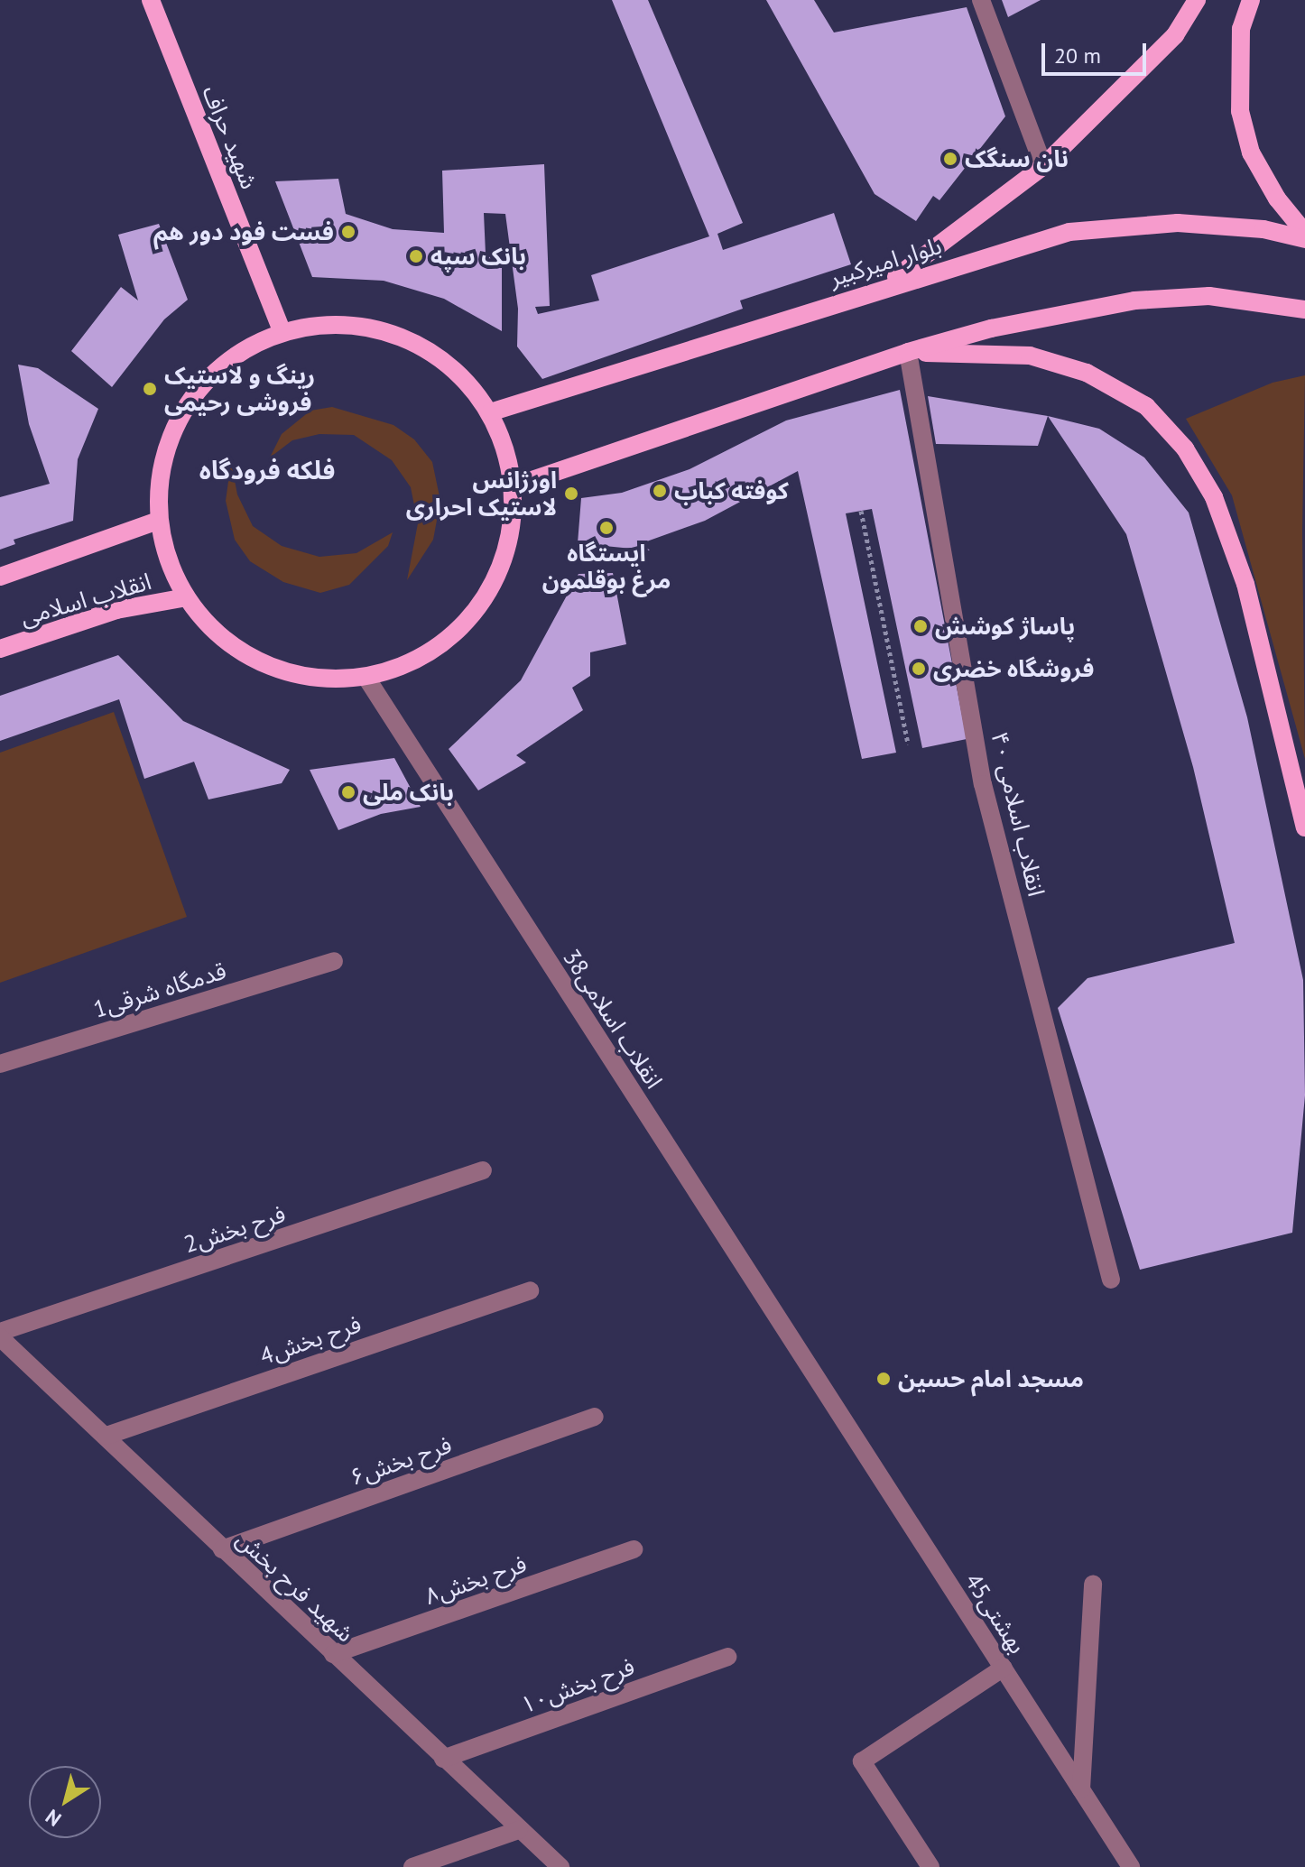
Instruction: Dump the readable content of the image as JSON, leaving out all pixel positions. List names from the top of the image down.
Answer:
{
  "streets": {
    "main road": ["شهید حراف", "بلوار امیرکبیر", "انقلاب اسلامی"],
    "street": [
      "انقلاب اسلامی ۴۰",
      "1قدمگاه شرقی",
      "38انقلاب اسلامی",
      "2فرح بخش",
      "4فرح بخش",
      "فرح بخش۶",
      "فرح بخش۸",
      "شهید فرح بخش",
      "بهشتی45",
      "فرح بخش۱۰"
    ]
  },
  "crossings": [
    ["38انقلاب اسلامی", "بهشتی45"],
    ["4فرح بخش", "شهید فرح بخش"],
    ["فرح بخش۶", "شهید فرح بخش"],
    ["فرح بخش۸", "شهید فرح بخش"],
    ["شهید فرح بخش", "فرح بخش۱۰"]
  ],
  "districts": ["فلکه فرودگاه"],
  "places": [
    "نان سنگک",
    "فست فود دور هم",
    "بانک سپه",
    "رینگ و لاستیک فروشی رحیمی",
    "کوفته کباب",
    "اورژانس لاستیک احرارى",
    "ایستگاه مرغ بوقلمون",
    "پاساژ کوشش",
    "فروشگاه خضری",
    "بانک ملی",
    "مسجد امام حسین"
  ],
  "scale_bar": "20 m",
  "north": "bottom left"
}
